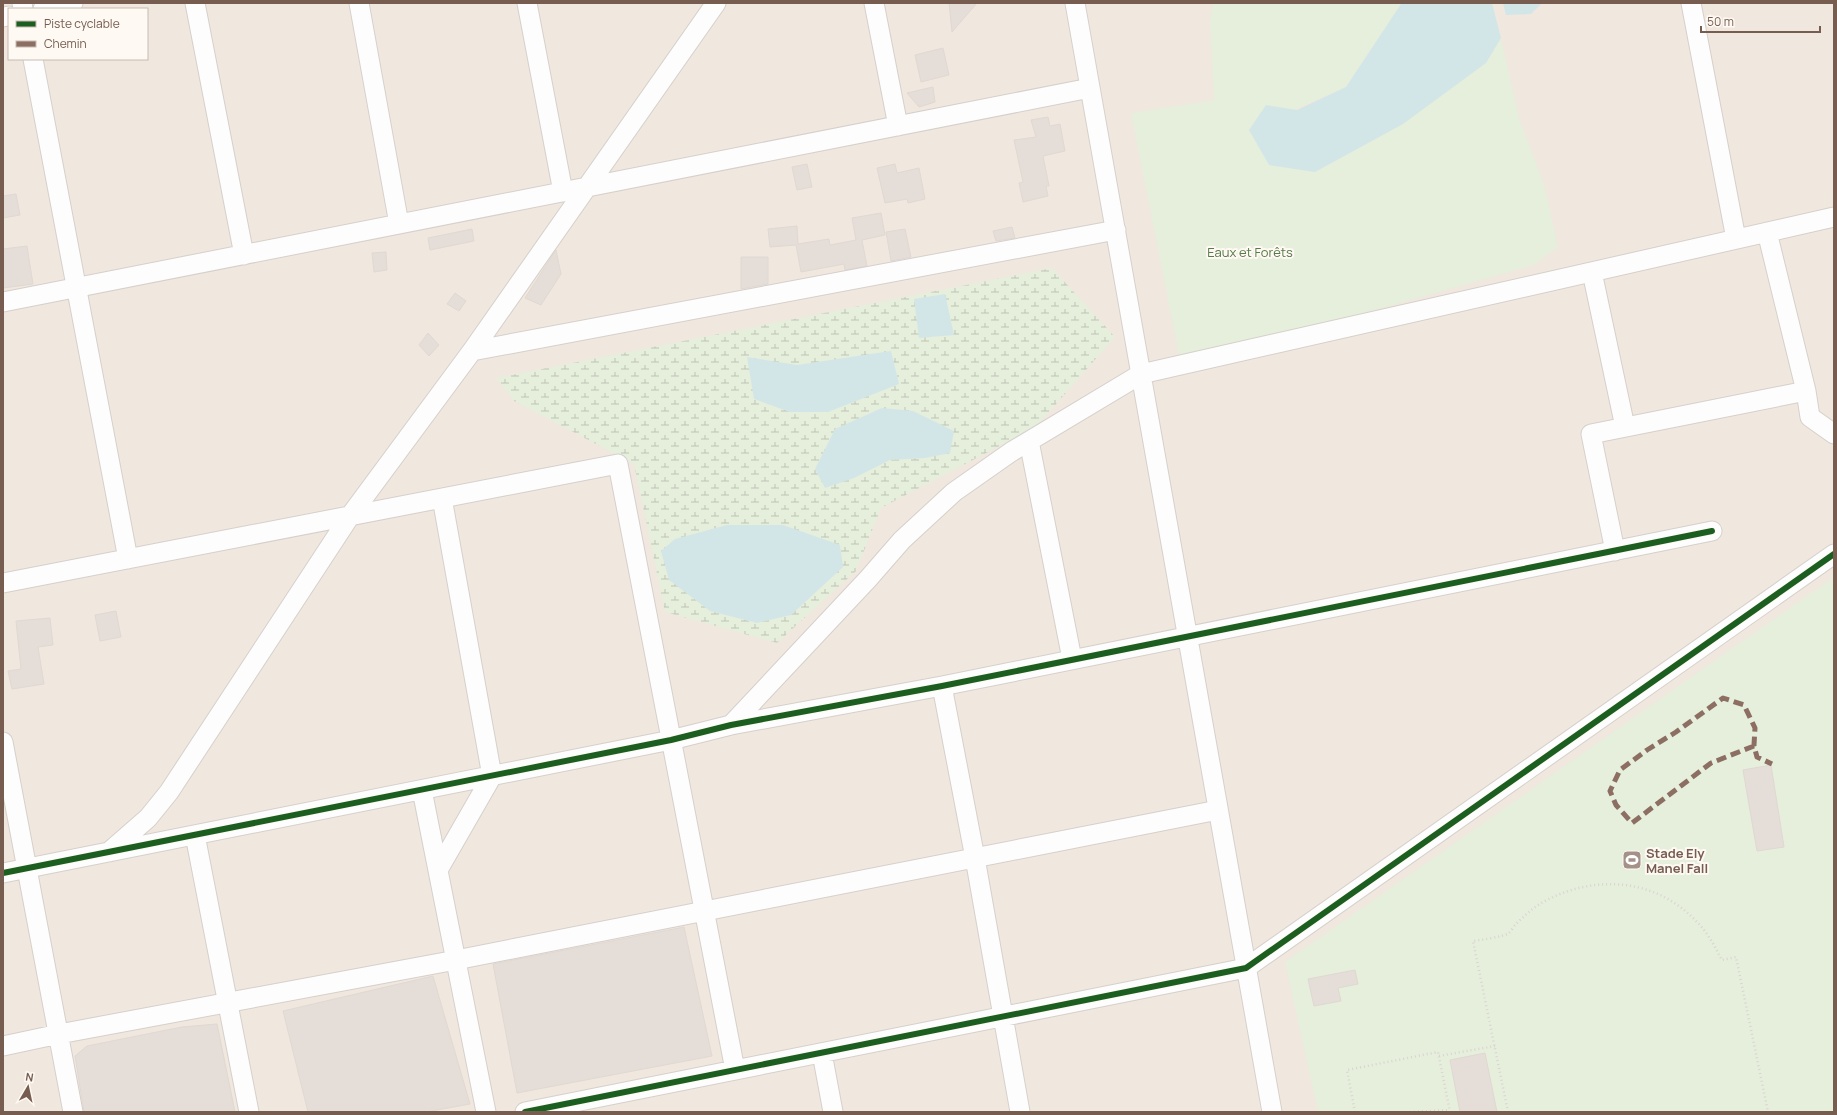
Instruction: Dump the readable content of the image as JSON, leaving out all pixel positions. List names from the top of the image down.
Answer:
{
  "parks": ["Eaux et Forêts"],
  "places": {
    "sports": ["Stade Ely Manel Fall"]
  },
  "legend": ["Piste cyclable", "Chemin"],
  "scale_bar": "50 m",
  "north": "top"
}
